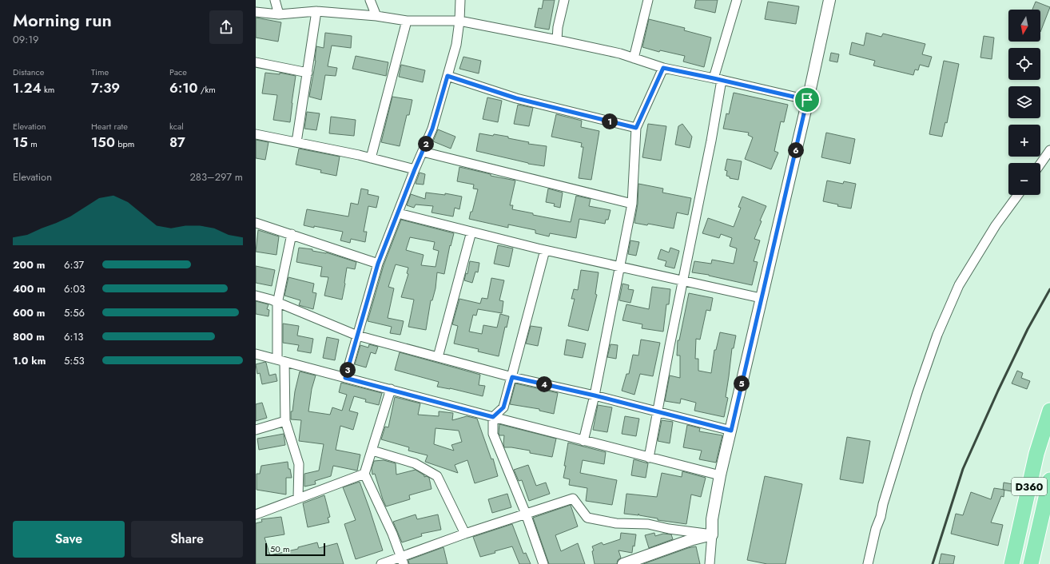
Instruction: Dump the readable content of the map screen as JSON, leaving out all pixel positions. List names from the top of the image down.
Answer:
{
  "streets": {
    "highway": ["D360"]
  },
  "scale_bar": "50 m",
  "north": "bottom",
  "page": {
    "heading": ["Morning run", "09:19"],
    "map_buttons": ["+", "−"],
    "stats": [
      ["Distance", "1.24 km"],
      ["Time", "7:39"],
      ["Pace", "6:10 /km"],
      ["Elevation", "15 m"],
      ["Heart rate", "150 bpm"],
      ["kcal", "87"]
    ],
    "pins": [
      "1",
      "2",
      "6",
      "3",
      "5",
      "4"
    ],
    "chart": ["Elevation", "283–297 m"],
    "list": [
      {
        "name": "200 m",
        "note": "6:37"
      },
      {
        "name": "400 m",
        "note": "6:03"
      },
      {
        "name": "600 m",
        "note": "5:56"
      },
      {
        "name": "800 m",
        "note": "6:13"
      },
      {
        "name": "1.0 km",
        "note": "5:53"
      }
    ],
    "buttons": ["Save", "Share"],
    "scale": "50 m"
  }
}
